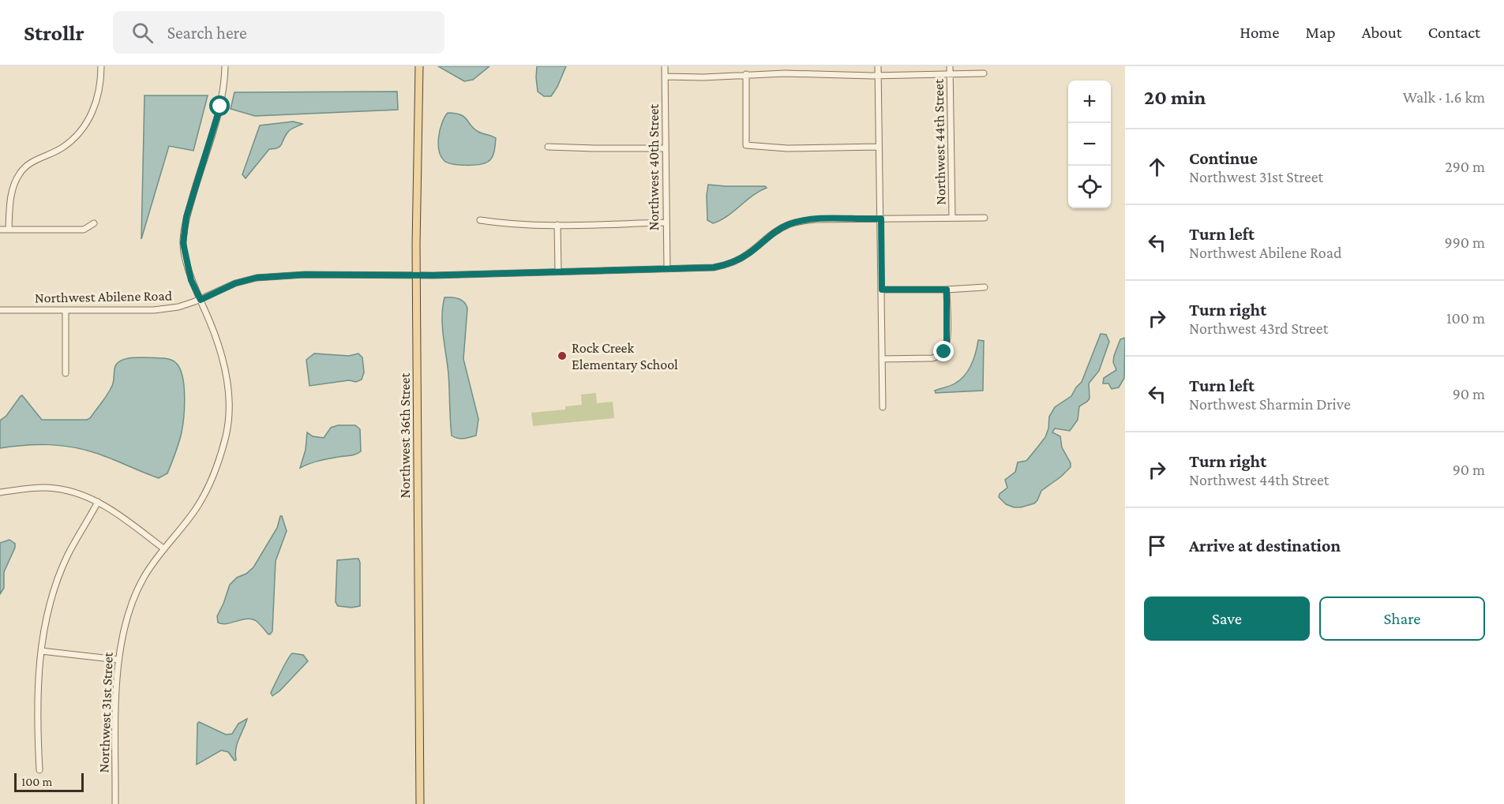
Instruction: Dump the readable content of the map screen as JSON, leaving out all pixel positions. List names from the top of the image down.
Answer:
{
  "streets": {
    "main road": ["Northwest 36th Street"],
    "street": [
      "Northwest 44th Street",
      "Northwest 40th Street",
      "Northwest Abilene Road",
      "Northwest 31st Street"
    ]
  },
  "crossings": [
    ["Northwest 44th Street", "Northwest Abilene Road"],
    ["Northwest 40th Street", "Northwest Abilene Road"],
    ["Northwest Abilene Road", "Northwest 36th Street"],
    ["Northwest Abilene Road", "Northwest 31st Street"]
  ],
  "places": ["Rock Creek Elementary School"],
  "scale_bar": "100 m",
  "page": {
    "header": "Strollr",
    "search": "Search here",
    "nav": [
      "Home",
      "Map",
      "About",
      "Contact"
    ],
    "heading": ["20 min", "Walk · 1.6 km"],
    "map_buttons": ["+", "−"],
    "list": [
      ["Continue", "Northwest 31st Street", "290 m"],
      ["Turn left", "Northwest Abilene Road", "990 m"],
      ["Turn right", "Northwest 43rd Street", "100 m"],
      ["Turn left", "Northwest Sharmin Drive", "90 m"],
      ["Turn right", "Northwest 44th Street", "90 m"],
      "Arrive at destination"
    ],
    "buttons": ["Save", "Share"],
    "scale": "100 m"
  }
}
